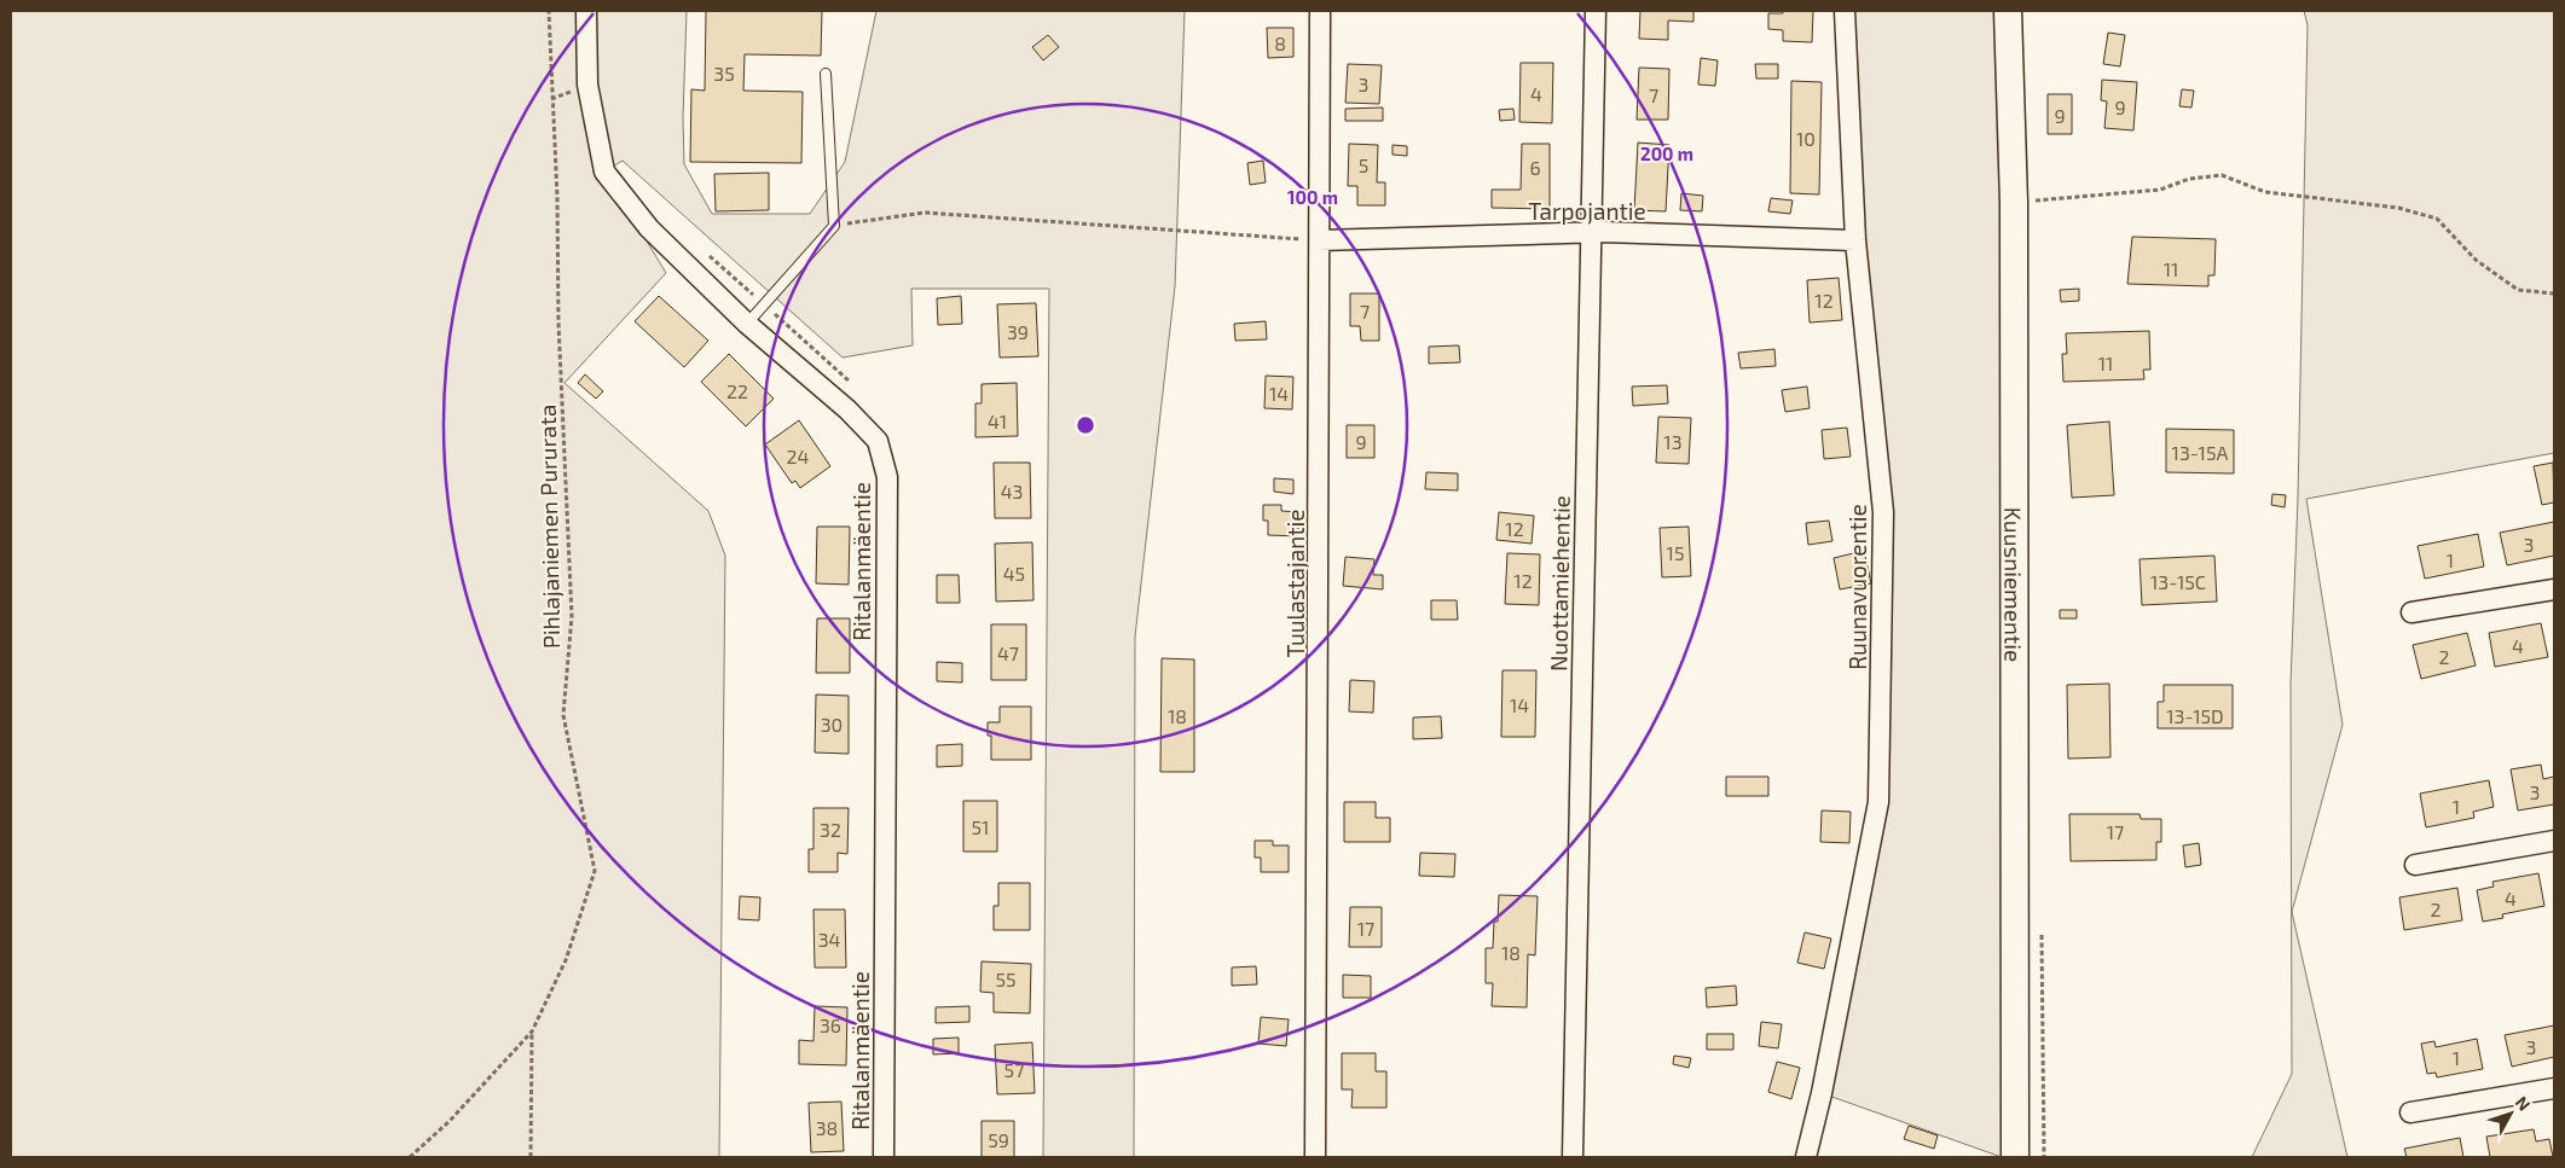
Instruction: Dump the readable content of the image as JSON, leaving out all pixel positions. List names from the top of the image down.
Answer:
{
  "streets": {
    "street": [
      "Tarpojantie",
      "Ritalanmäentie",
      "Tuulastajantie",
      "Nuottamiehentie",
      "Kuusniementie",
      "Ruunavuorentie"
    ],
    "path": ["Pihlajaniemen Pururata"]
  },
  "crossings": [
    ["Tarpojantie", "Tuulastajantie"],
    ["Tarpojantie", "Nuottamiehentie"],
    ["Tarpojantie", "Ruunavuorentie"]
  ],
  "house_numbers": [
    "8",
    "35",
    "3",
    "4",
    "7",
    "9",
    "9",
    "10",
    "5",
    "6",
    "11",
    "12",
    "7",
    "39",
    "11",
    "22",
    "14",
    "41",
    "9",
    "13",
    "13-15A",
    "24",
    "43",
    "12",
    "3",
    "15",
    "1",
    "45",
    "12",
    "13-15C",
    "4",
    "47",
    "2",
    "14",
    "18",
    "13-15D",
    "30",
    "3",
    "1",
    "51",
    "32",
    "17",
    "4",
    "2",
    "17",
    "34",
    "18",
    "55",
    "36",
    "3",
    "1",
    "57",
    "38",
    "59"
  ],
  "north": "top right",
  "rings": ["200 m", "100 m"]
}
